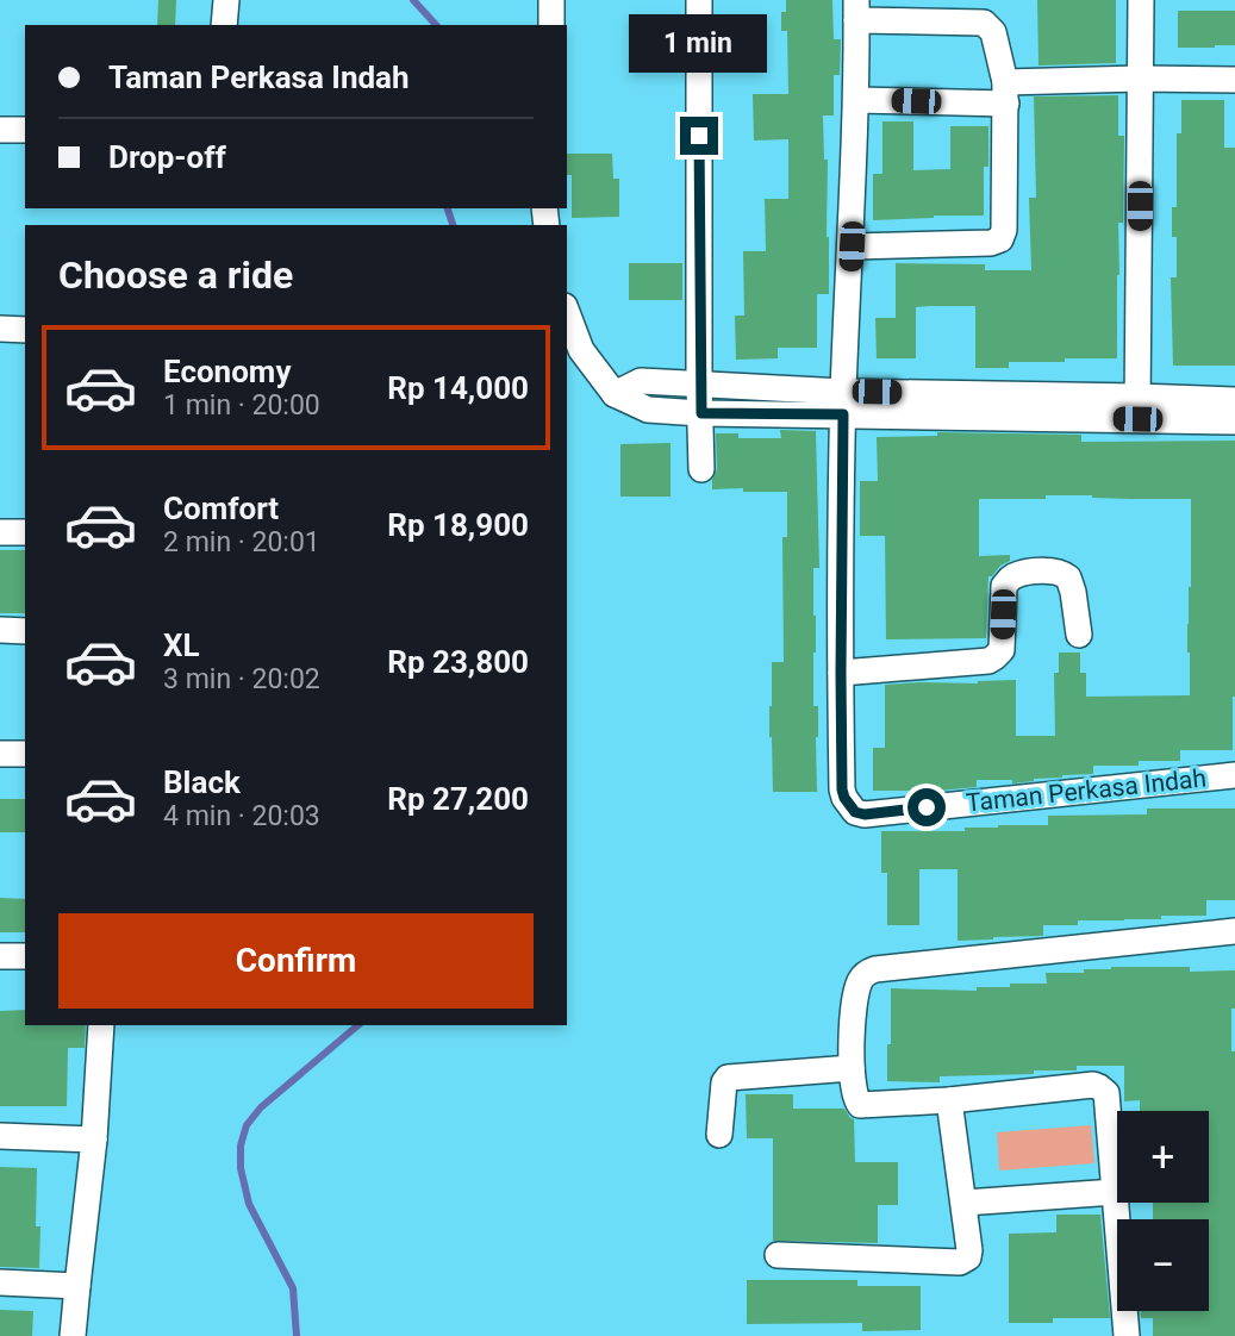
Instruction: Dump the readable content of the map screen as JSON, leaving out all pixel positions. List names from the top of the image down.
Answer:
{
  "streets": {
    "street": ["Taman Perkasa Indah"]
  },
  "page": {
    "bubble": "1 min",
    "banner": ["Taman Perkasa Indah", "Drop-off"],
    "heading": "Choose a ride",
    "list": [
      {
        "name": "Economy",
        "note": "1 min · 20:00",
        "value": "Rp 14,000"
      },
      {
        "name": "Comfort",
        "note": "2 min · 20:01",
        "value": "Rp 18,900"
      },
      {
        "name": "XL",
        "note": "3 min · 20:02",
        "value": "Rp 23,800"
      },
      {
        "name": "Black",
        "note": "4 min · 20:03",
        "value": "Rp 27,200"
      }
    ],
    "buttons": "Confirm",
    "map_buttons": ["+", "−"]
  }
}
